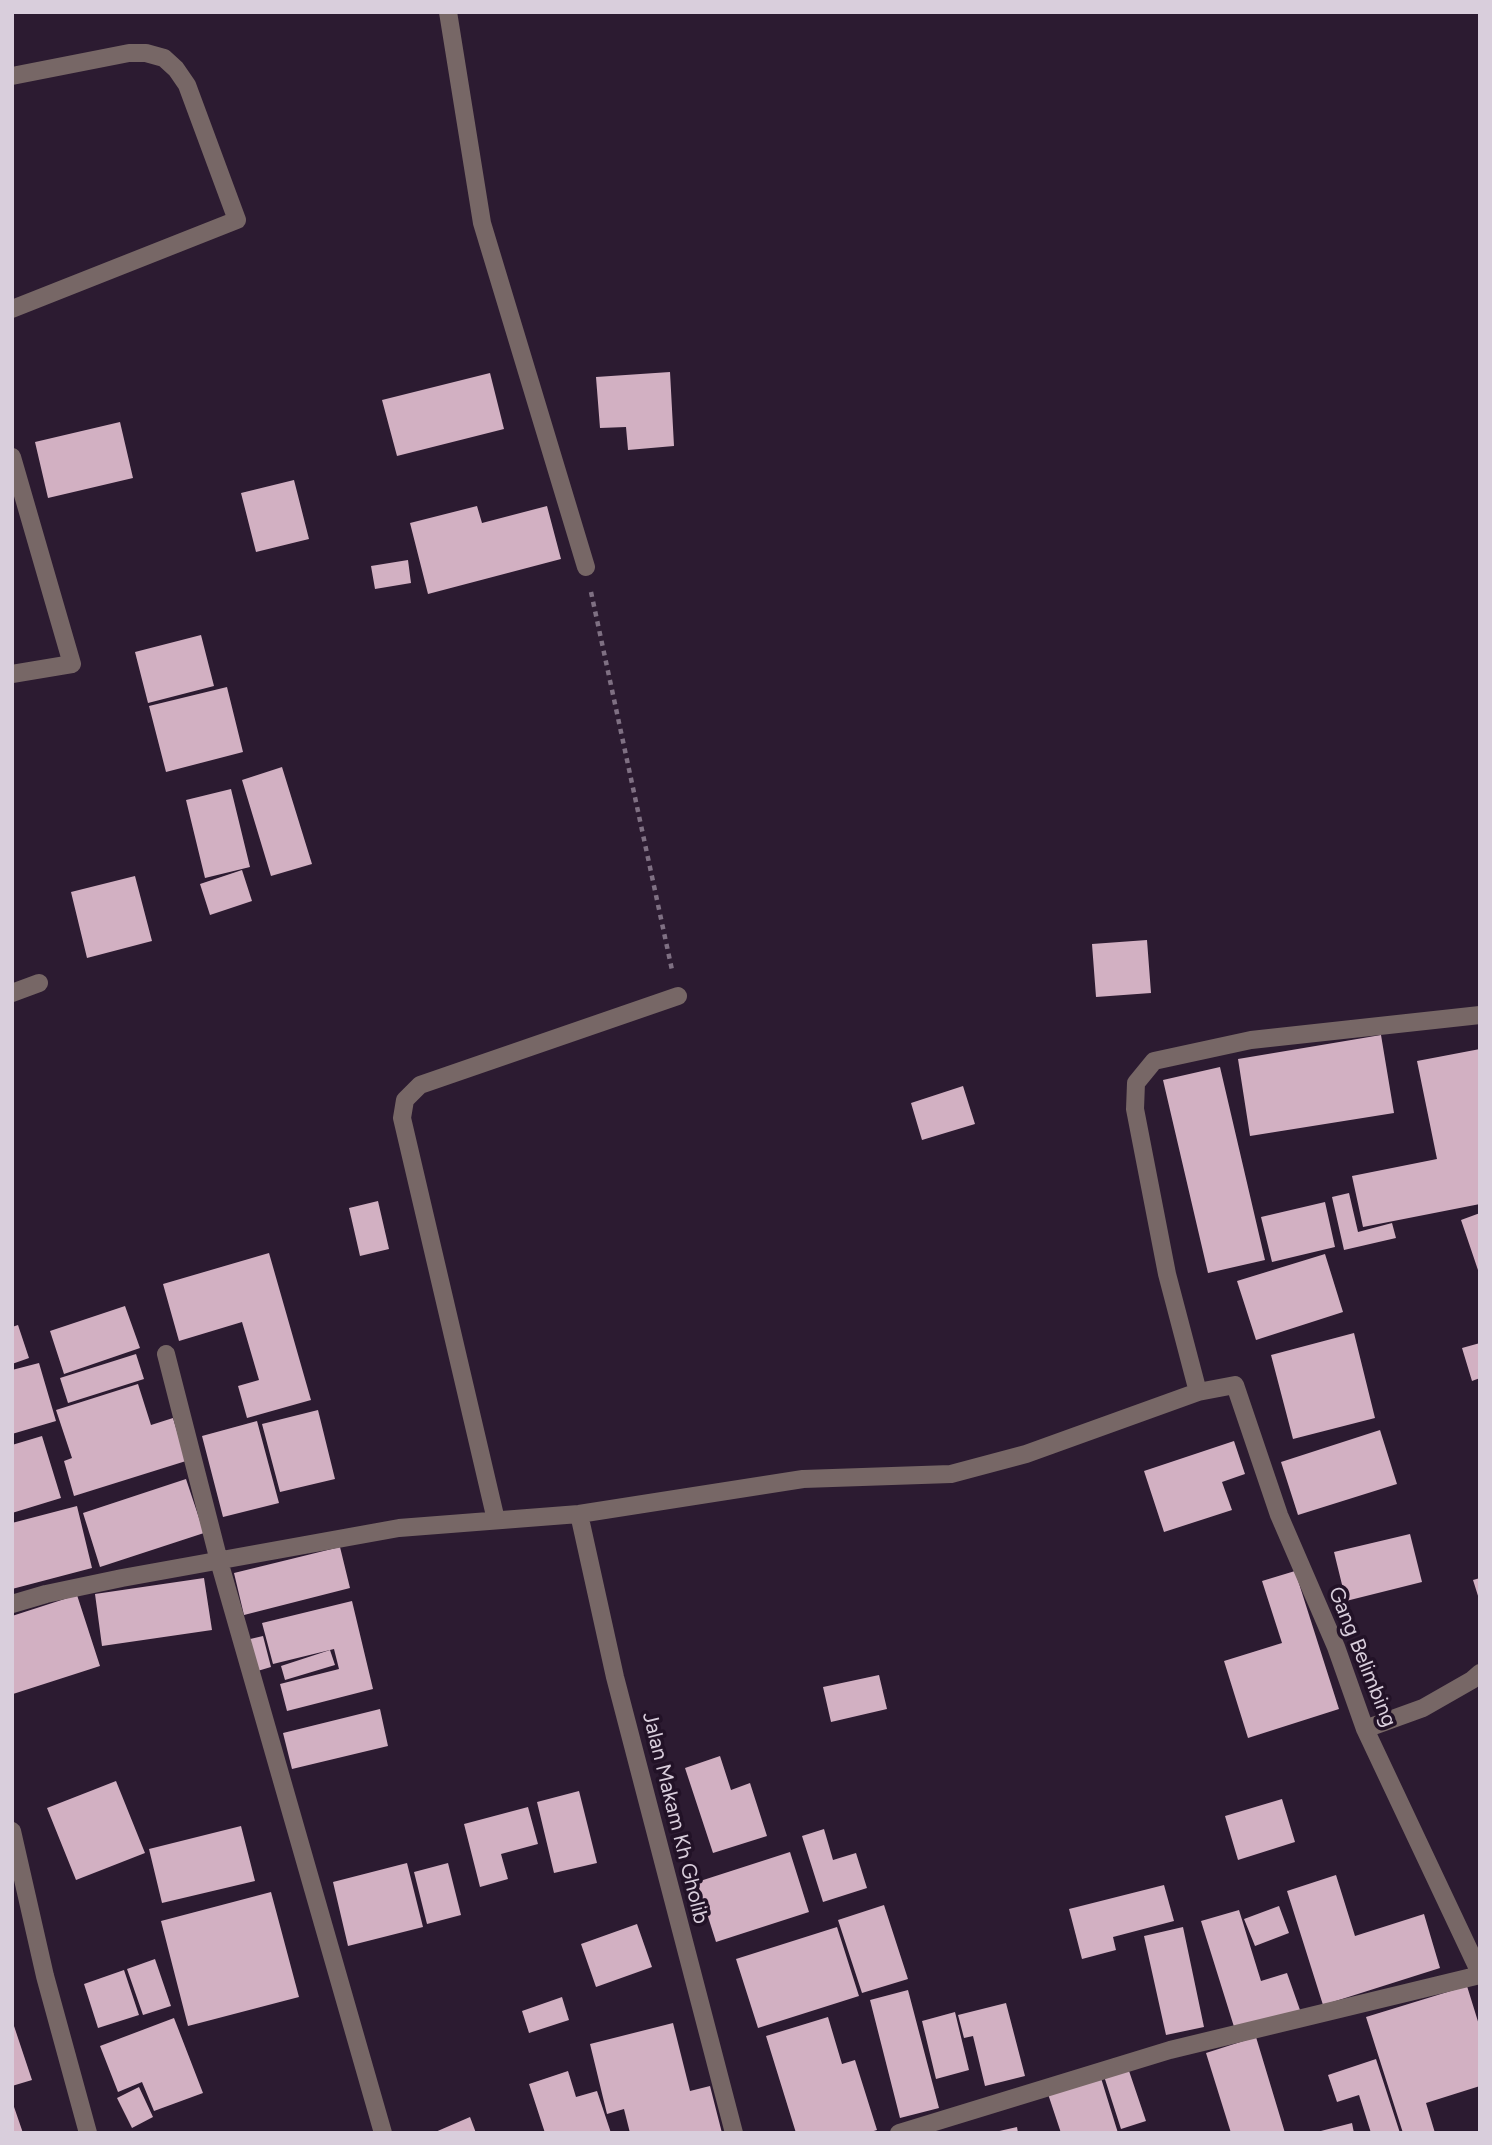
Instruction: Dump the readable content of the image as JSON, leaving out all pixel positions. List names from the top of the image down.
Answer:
{
  "streets": {
    "street": ["Gang Belimbing", "Jalan Makam Kh Gholib"]
  }
}
